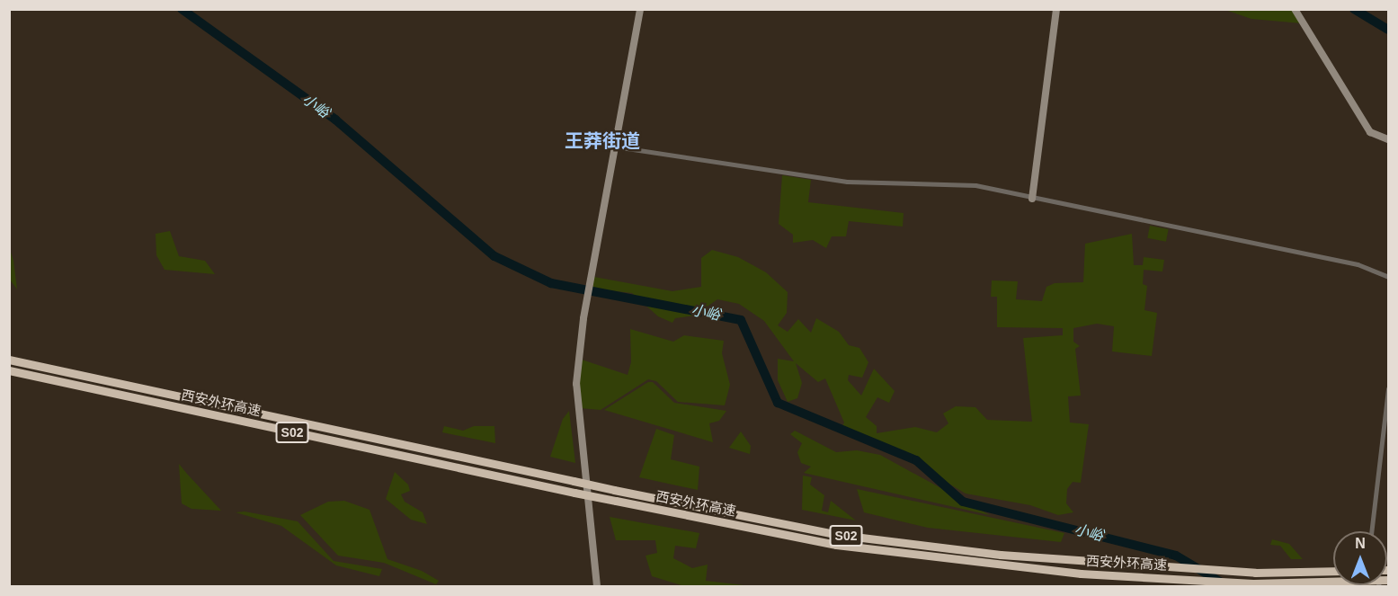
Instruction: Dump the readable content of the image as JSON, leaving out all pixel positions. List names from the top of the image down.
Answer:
{
  "streets": {
    "highway": ["西安外环高速", "S02"]
  },
  "districts": ["王莽街道"],
  "water": ["小峪"],
  "north": "top"
}
